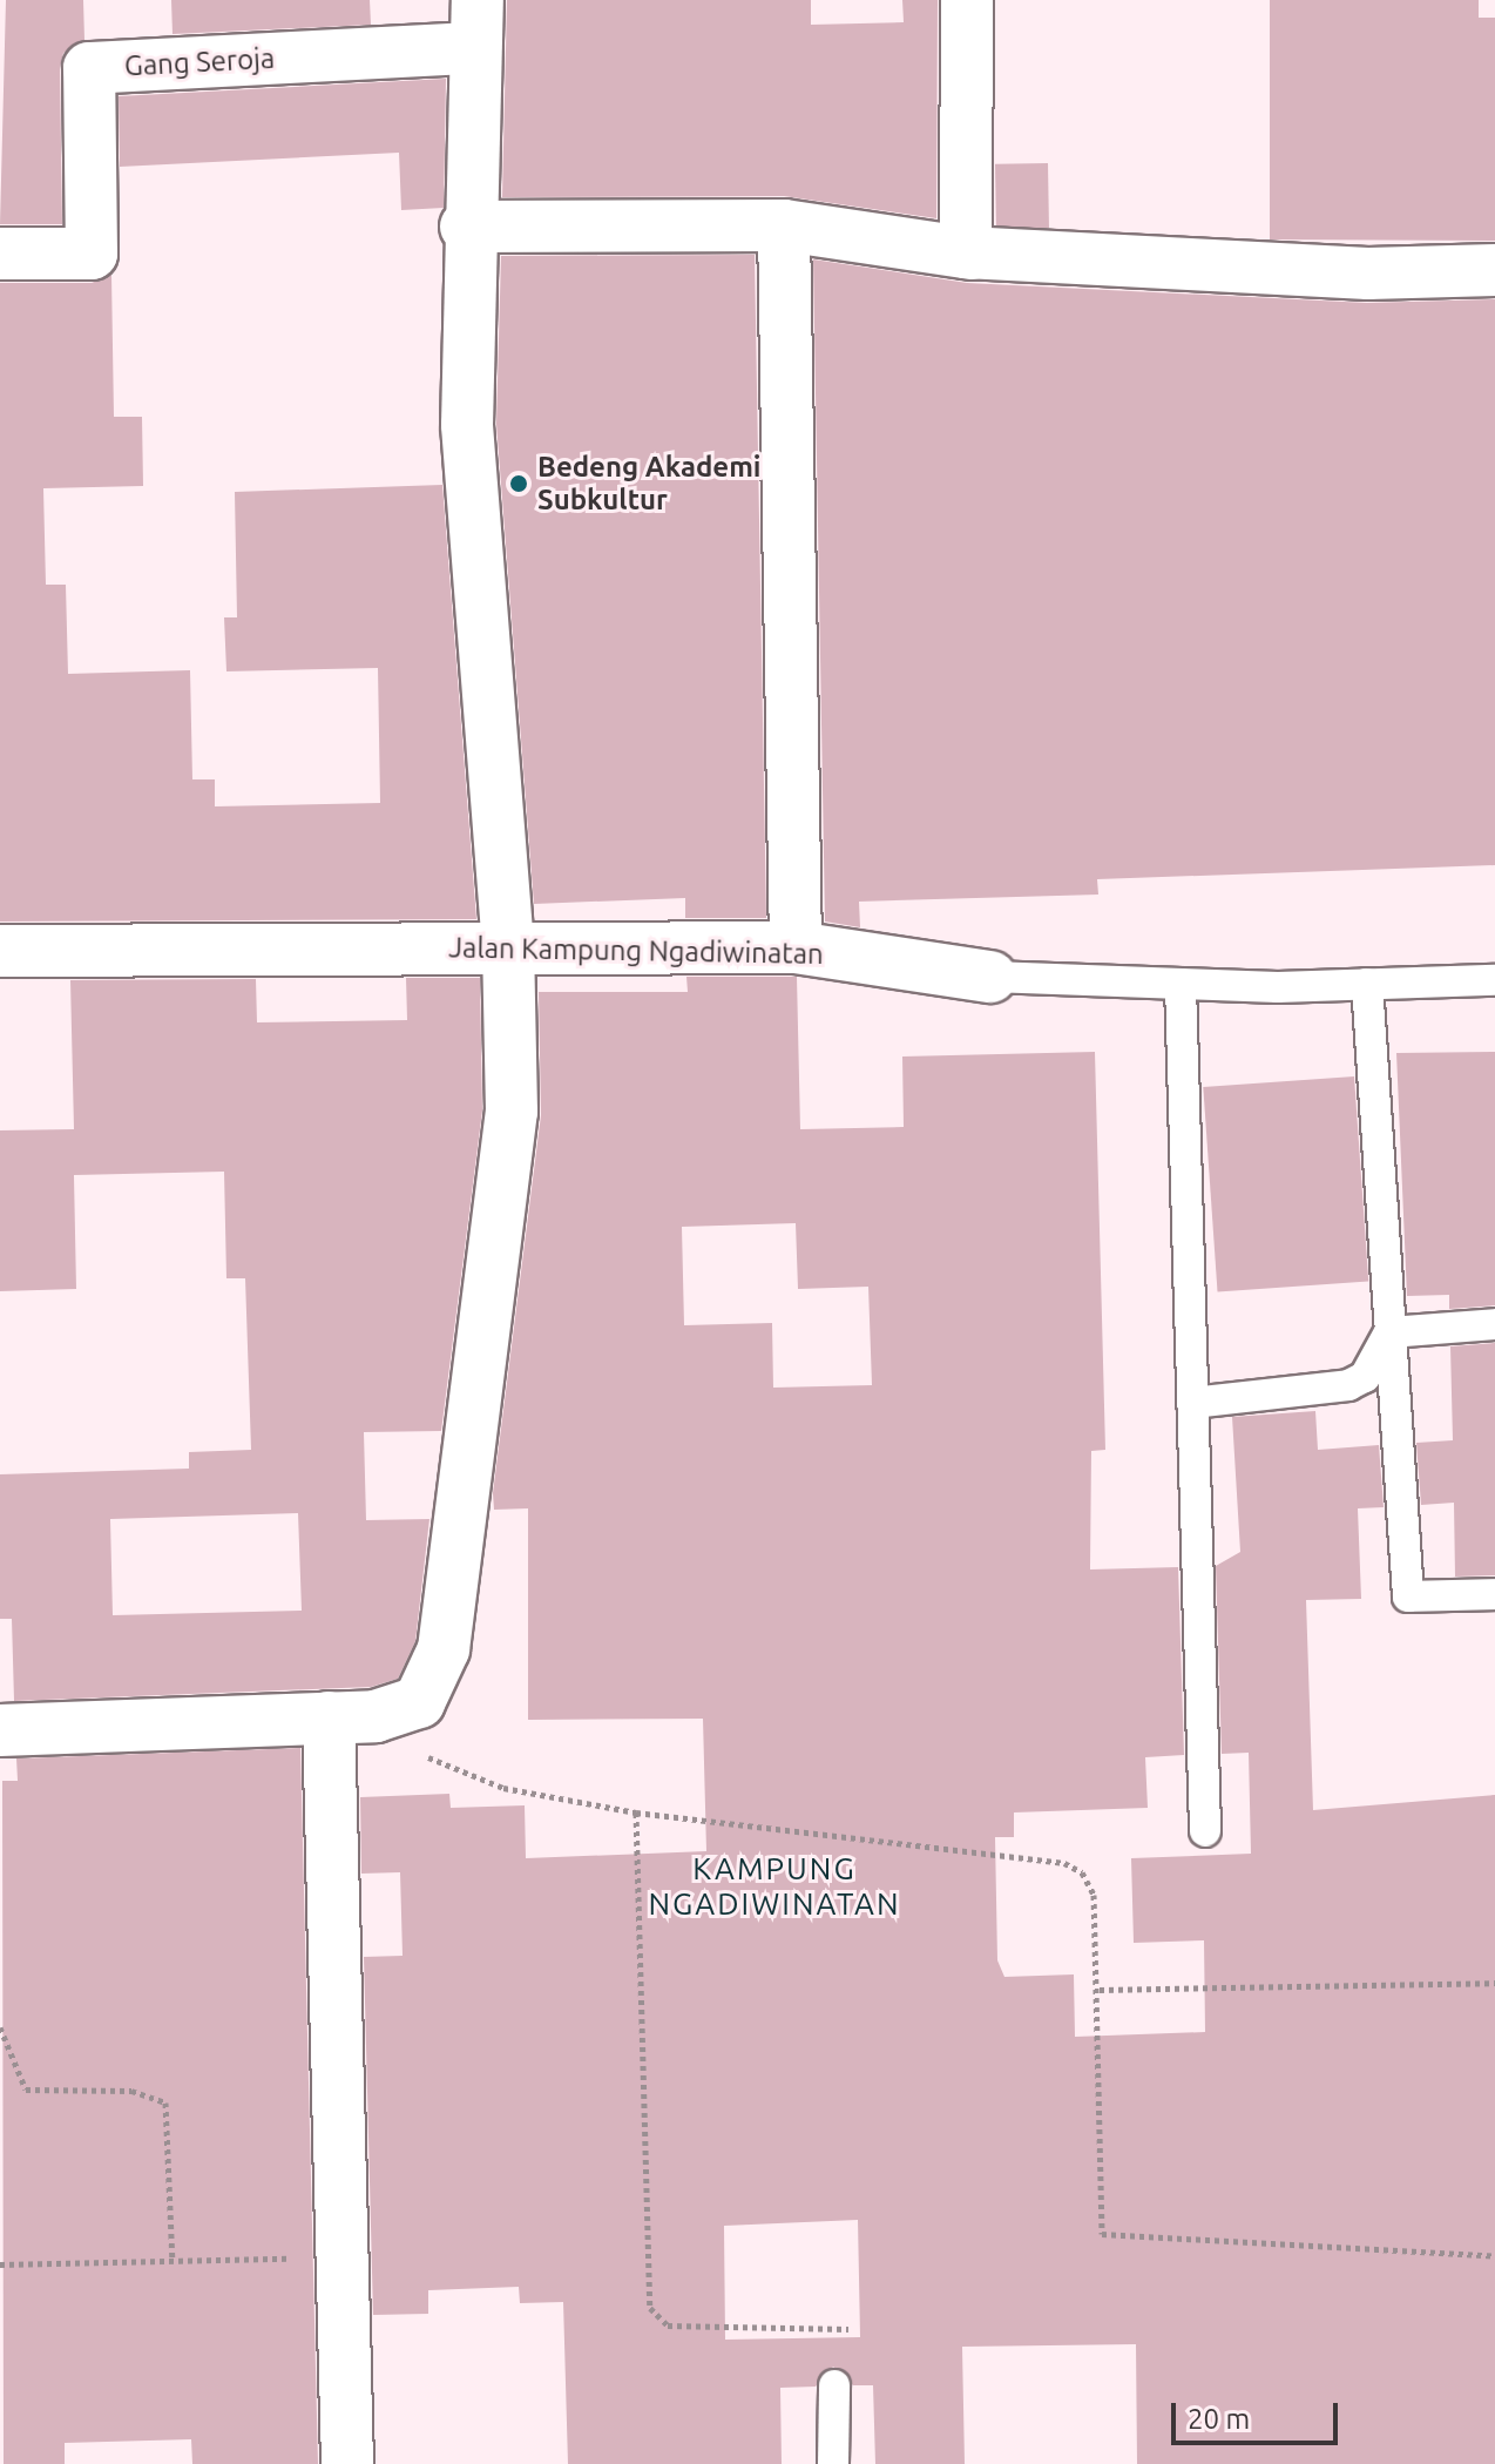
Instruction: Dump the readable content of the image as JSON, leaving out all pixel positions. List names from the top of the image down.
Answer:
{
  "streets": {
    "street": ["Gang Seroja", "Jalan Kampung Ngadiwinatan"]
  },
  "districts": ["KAMPUNG NGADIWINATAN"],
  "places": ["Bedeng Akademi Subkultur"],
  "scale_bar": "20 m"
}
